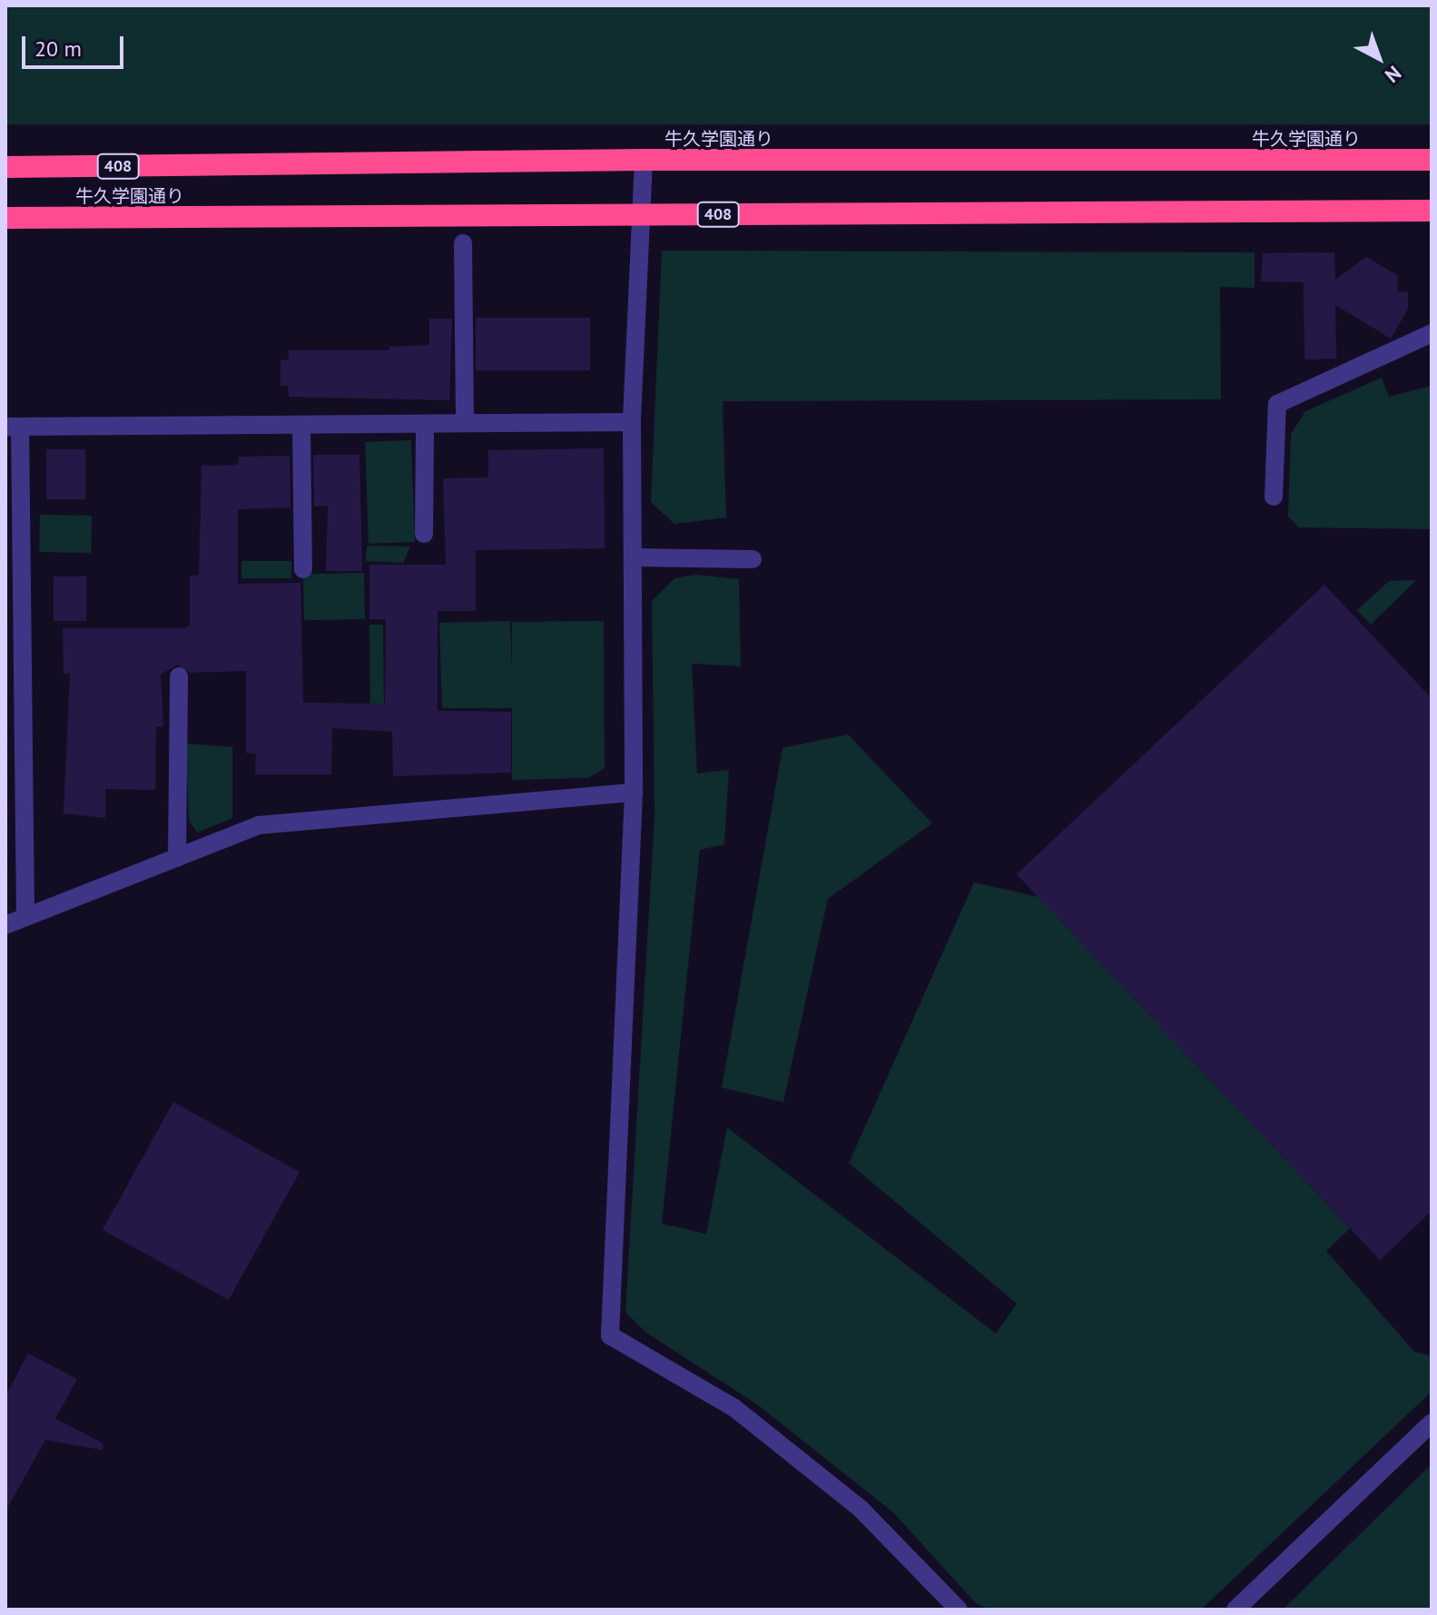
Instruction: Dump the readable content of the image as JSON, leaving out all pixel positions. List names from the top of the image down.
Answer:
{
  "streets": {
    "highway": ["牛久学園通り", "408"]
  },
  "scale_bar": "20 m",
  "north": "bottom right"
}
